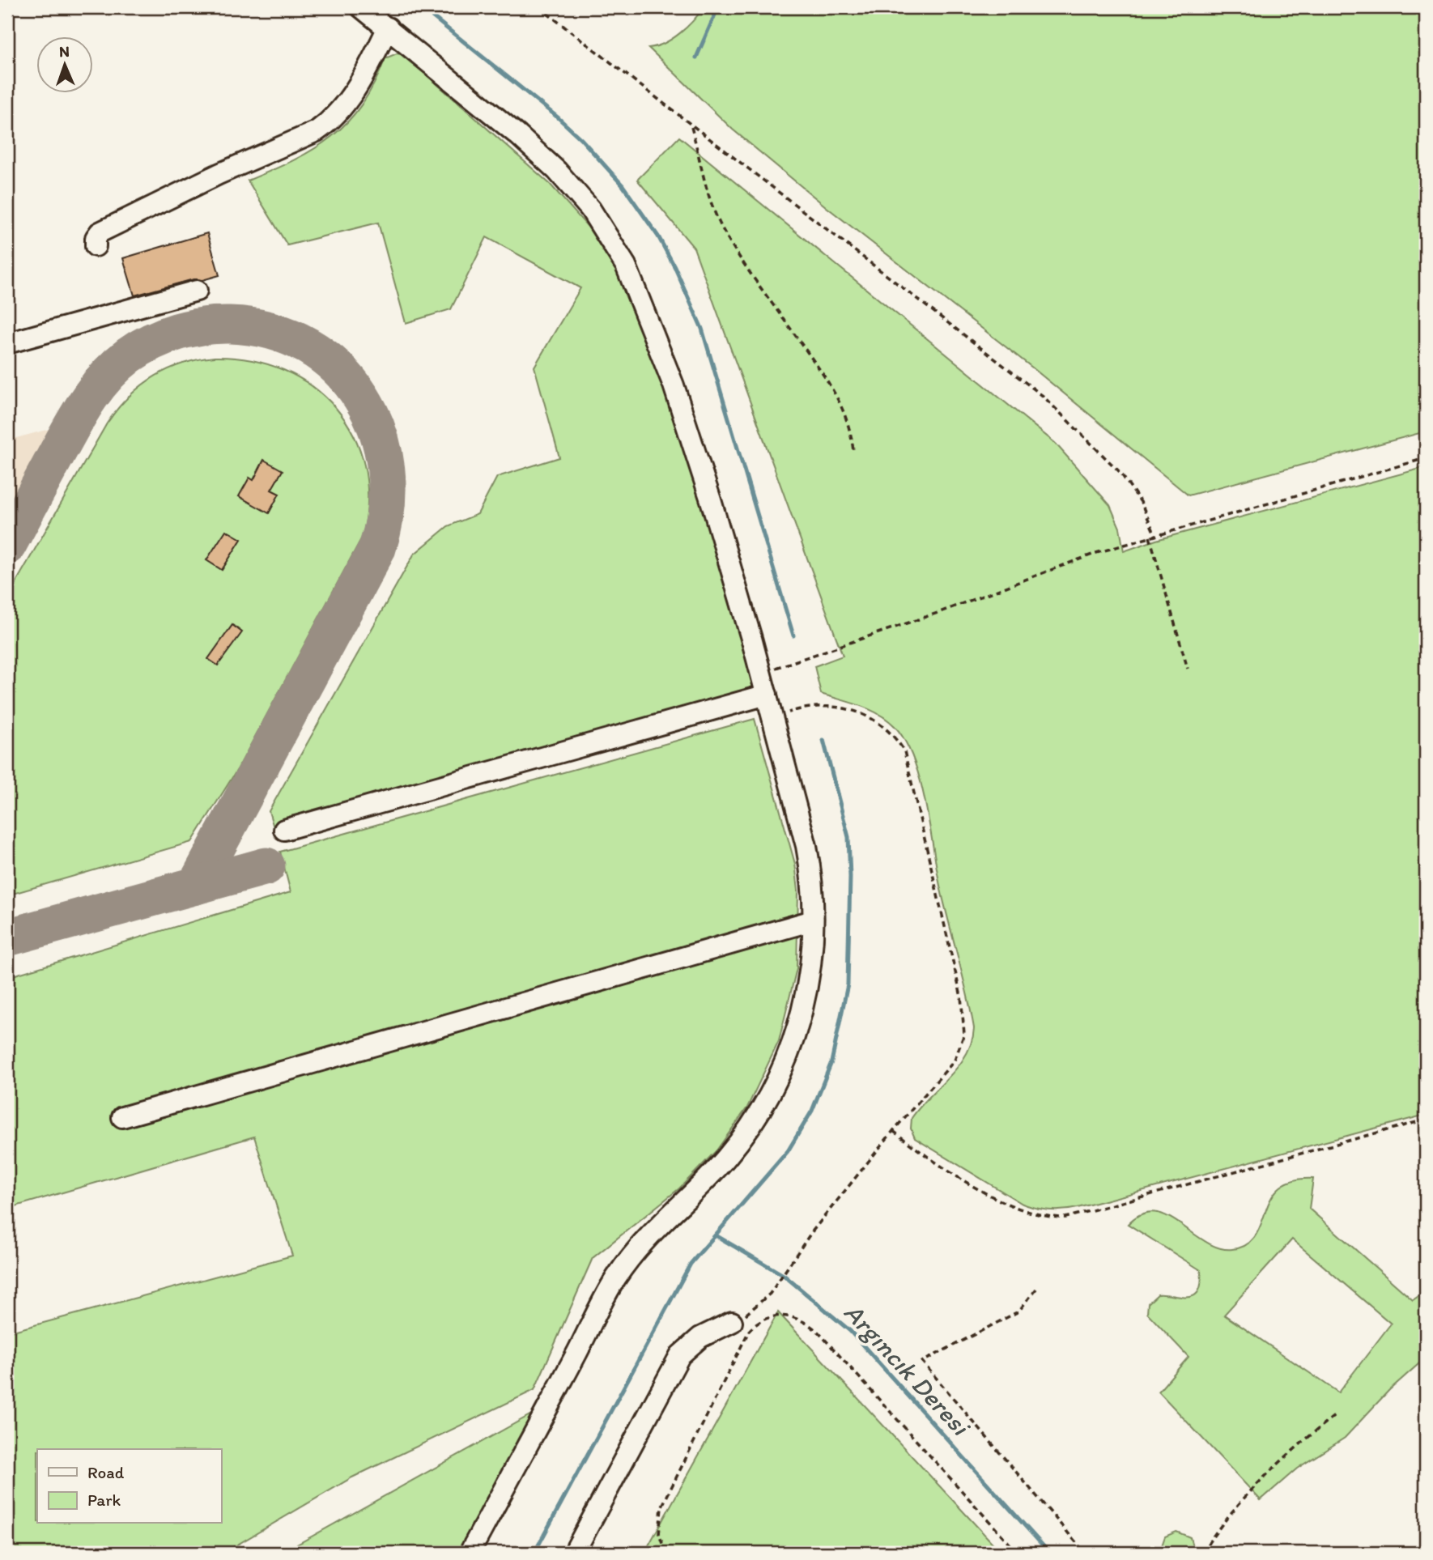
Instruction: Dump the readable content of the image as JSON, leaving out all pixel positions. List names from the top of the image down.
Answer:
{
  "water": ["Argıncık Deresi"],
  "legend": ["Road", "Park"],
  "north": "top"
}
